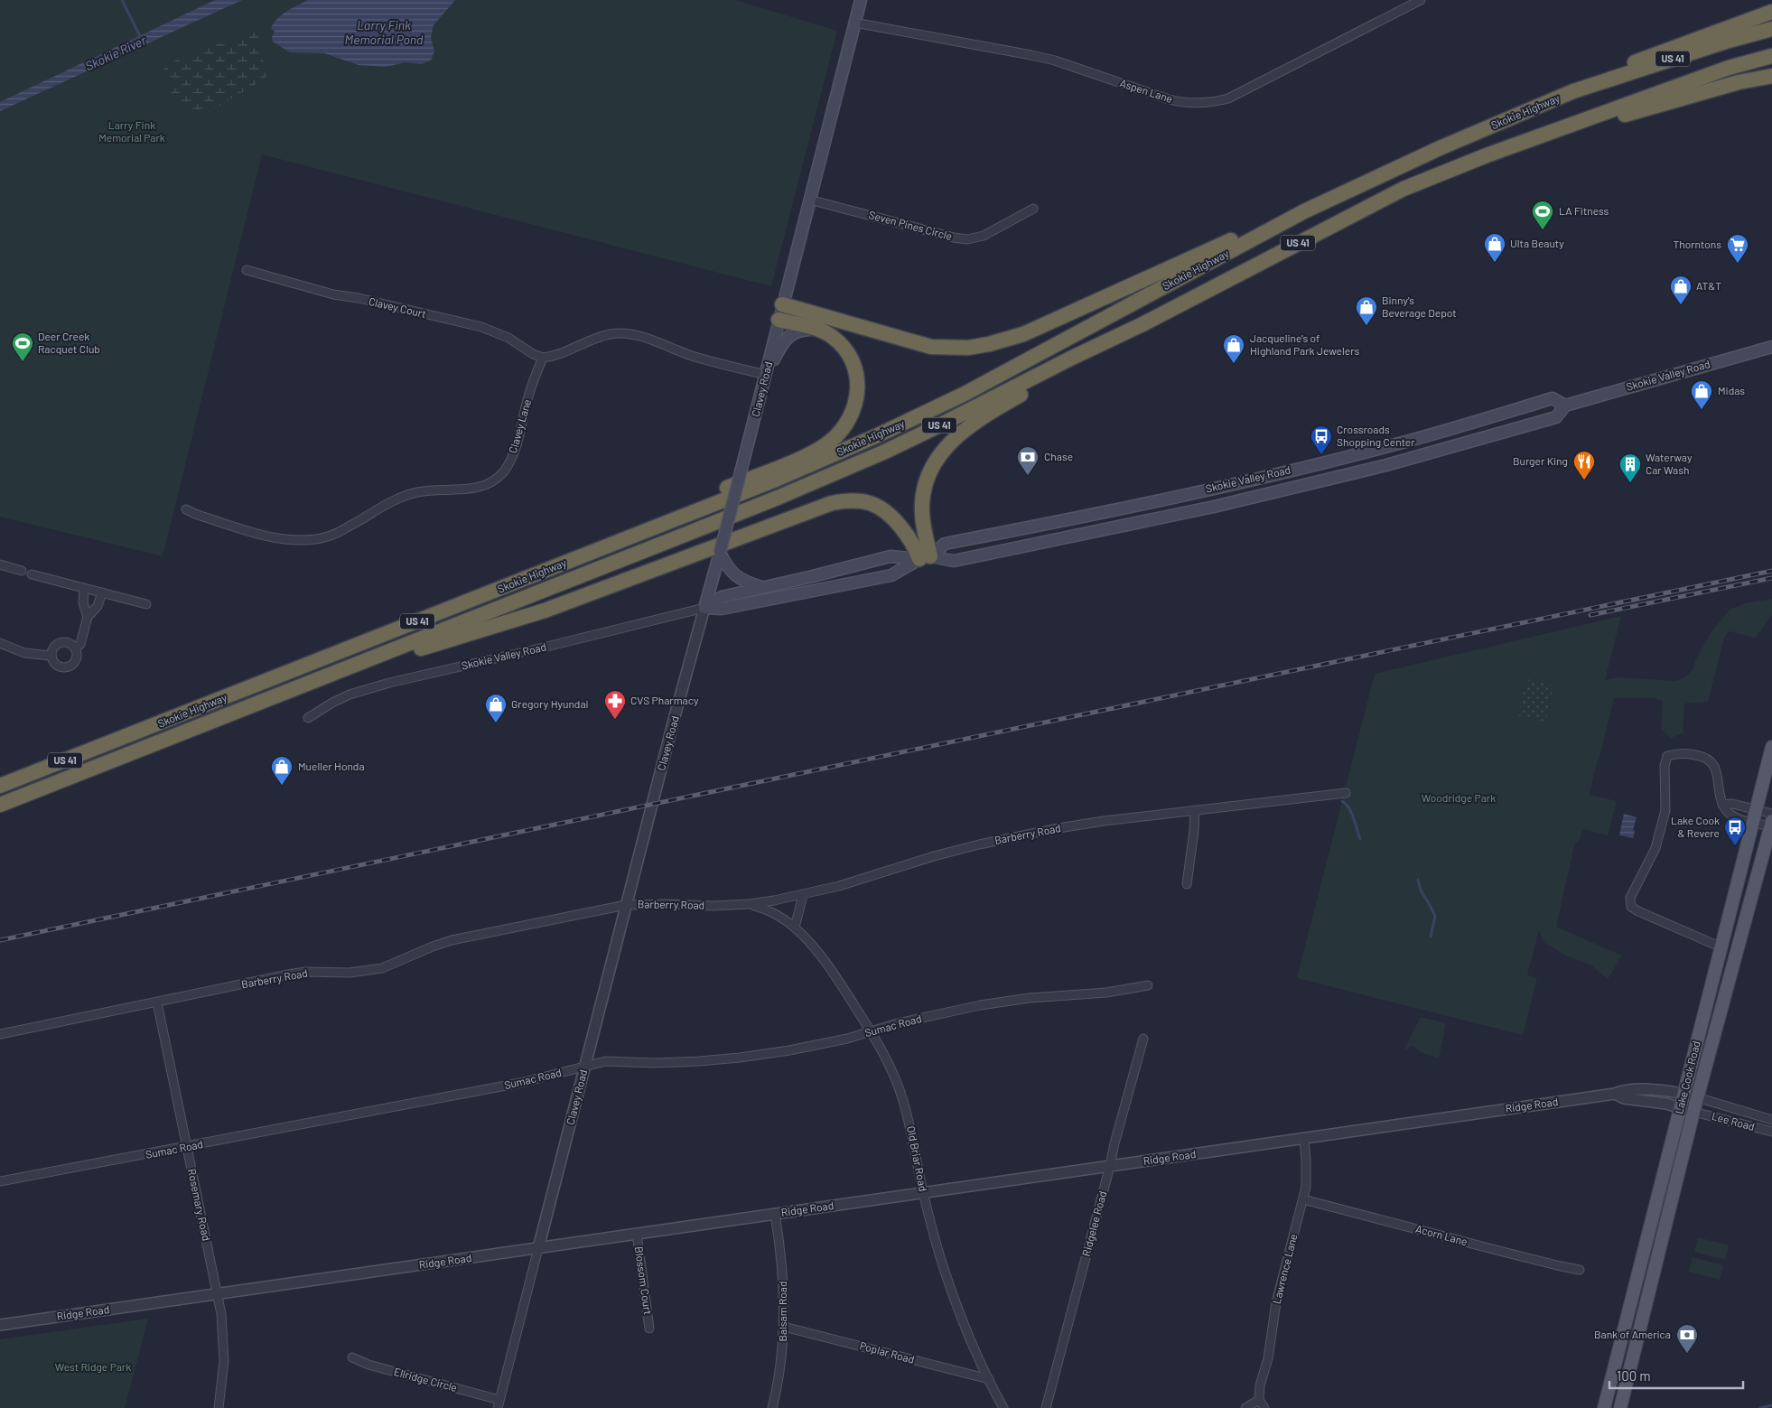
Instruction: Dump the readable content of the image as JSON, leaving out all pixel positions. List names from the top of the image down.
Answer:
{
  "streets": {
    "highway": ["US 41", "Skokie Highway"],
    "main road": ["Skokie Valley Road", "Clavey Road", "Lake Cook Road"],
    "street": [
      "Aspen Lane",
      "Seven Pines Circle",
      "Clavey Court",
      "Clavey Lane",
      "Barberry Road",
      "Sumac Road",
      "Ridge Road",
      "Lee Road",
      "Old Briar Road",
      "Rosemary Road",
      "Ridgelee Road",
      "Acorn Lane",
      "Lawrence Lane",
      "Blossom Court",
      "Balsam Road",
      "Poplar Road",
      "Ellridge Circle"
    ]
  },
  "crossings": [
    ["Aspen Lane", "Clavey Road"],
    ["Seven Pines Circle", "Clavey Road"],
    ["Clavey Court", "Clavey Lane"],
    ["Skokie Valley Road", "Clavey Road"],
    ["Clavey Road", "Barberry Road"],
    ["Clavey Road", "Sumac Road"],
    ["Clavey Road", "Ridge Road"],
    ["Clavey Road", "Ellridge Circle"],
    ["Barberry Road", "Old Briar Road"],
    ["Barberry Road", "Rosemary Road"],
    ["Sumac Road", "Old Briar Road"],
    ["Sumac Road", "Rosemary Road"],
    ["Lake Cook Road", "Ridge Road"],
    ["Lake Cook Road", "Lee Road"],
    ["Ridge Road", "Lee Road"],
    ["Ridge Road", "Old Briar Road"],
    ["Ridge Road", "Rosemary Road"],
    ["Ridge Road", "Ridgelee Road"],
    ["Ridge Road", "Lawrence Lane"],
    ["Ridge Road", "Blossom Court"],
    ["Ridge Road", "Balsam Road"],
    ["Old Briar Road", "Poplar Road"],
    ["Acorn Lane", "Lawrence Lane"],
    ["Balsam Road", "Poplar Road"]
  ],
  "water": ["Larry Fink Memorial Pond", "Skokie River"],
  "parks": ["Larry Fink Memorial Park", "Woodridge Park", "West Ridge Park"],
  "places": {
    "sports": ["LA Fitness", "Deer Creek Racquet Club"],
    "shop": [
      "Ulta Beauty",
      "AT&T",
      "Binny's Beverage Depot",
      "Jacqueline's of Highland Park Jewelers",
      "Midas",
      "Gregory Hyundai",
      "Mueller Honda"
    ],
    "supermarket": ["Thorntons"],
    "bus stop": ["Crossroads Shopping Center", "Lake Cook & Revere"],
    "bank": ["Chase", "Bank of America"],
    "restaurant": ["Burger King"],
    "building": ["Waterway Car Wash"],
    "pharmacy": ["CVS Pharmacy"]
  },
  "scale_bar": "100 m"
}
